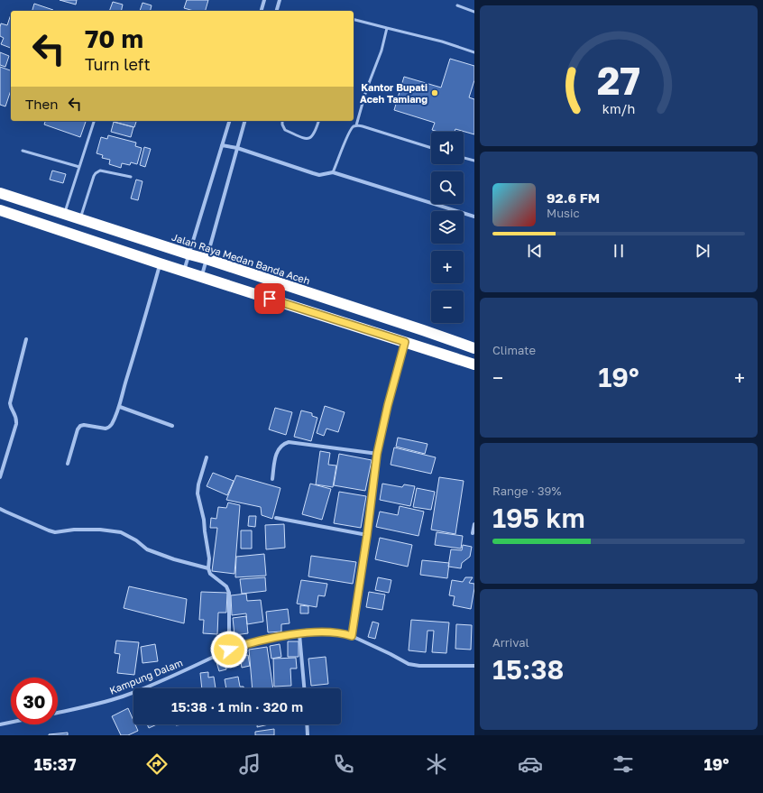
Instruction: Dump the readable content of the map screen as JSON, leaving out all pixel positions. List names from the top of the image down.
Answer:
{
  "streets": {
    "highway": ["Jalan Raya Medan Banda Aceh"],
    "street": ["Kampung Dalam"]
  },
  "places": ["Kantor Bupati Aceh Tamiang"],
  "page": {
    "turn": ["70 m", "Turn left"],
    "then": "Then",
    "map_buttons": ["+", "−"],
    "song": ["92.6 FM", "Music"],
    "tile": [
      "Climate",
      ["Range · 39%", "195 km"],
      ["Arrival", "15:38"]
    ],
    "heat": ["−", "19°", "+"],
    "limit": "30",
    "trip": "15:38 · 1 min · 320 m",
    "tabs": ["15:37", "19°"],
    "gauge": ["27", "km/h"]
  }
}
